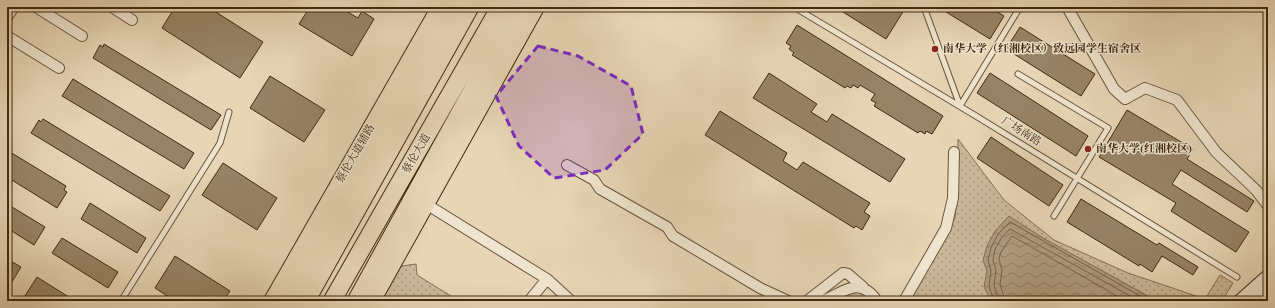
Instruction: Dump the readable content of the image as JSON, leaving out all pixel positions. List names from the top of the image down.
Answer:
{
  "streets": {
    "highway": ["蔡伦大道"],
    "main road": ["蔡伦大道辅路"],
    "lane": ["广场南路"]
  },
  "places": ["南华大学（红湘校区）致远园学生宿舍区", "南华大学(红湘校区)"]
}
